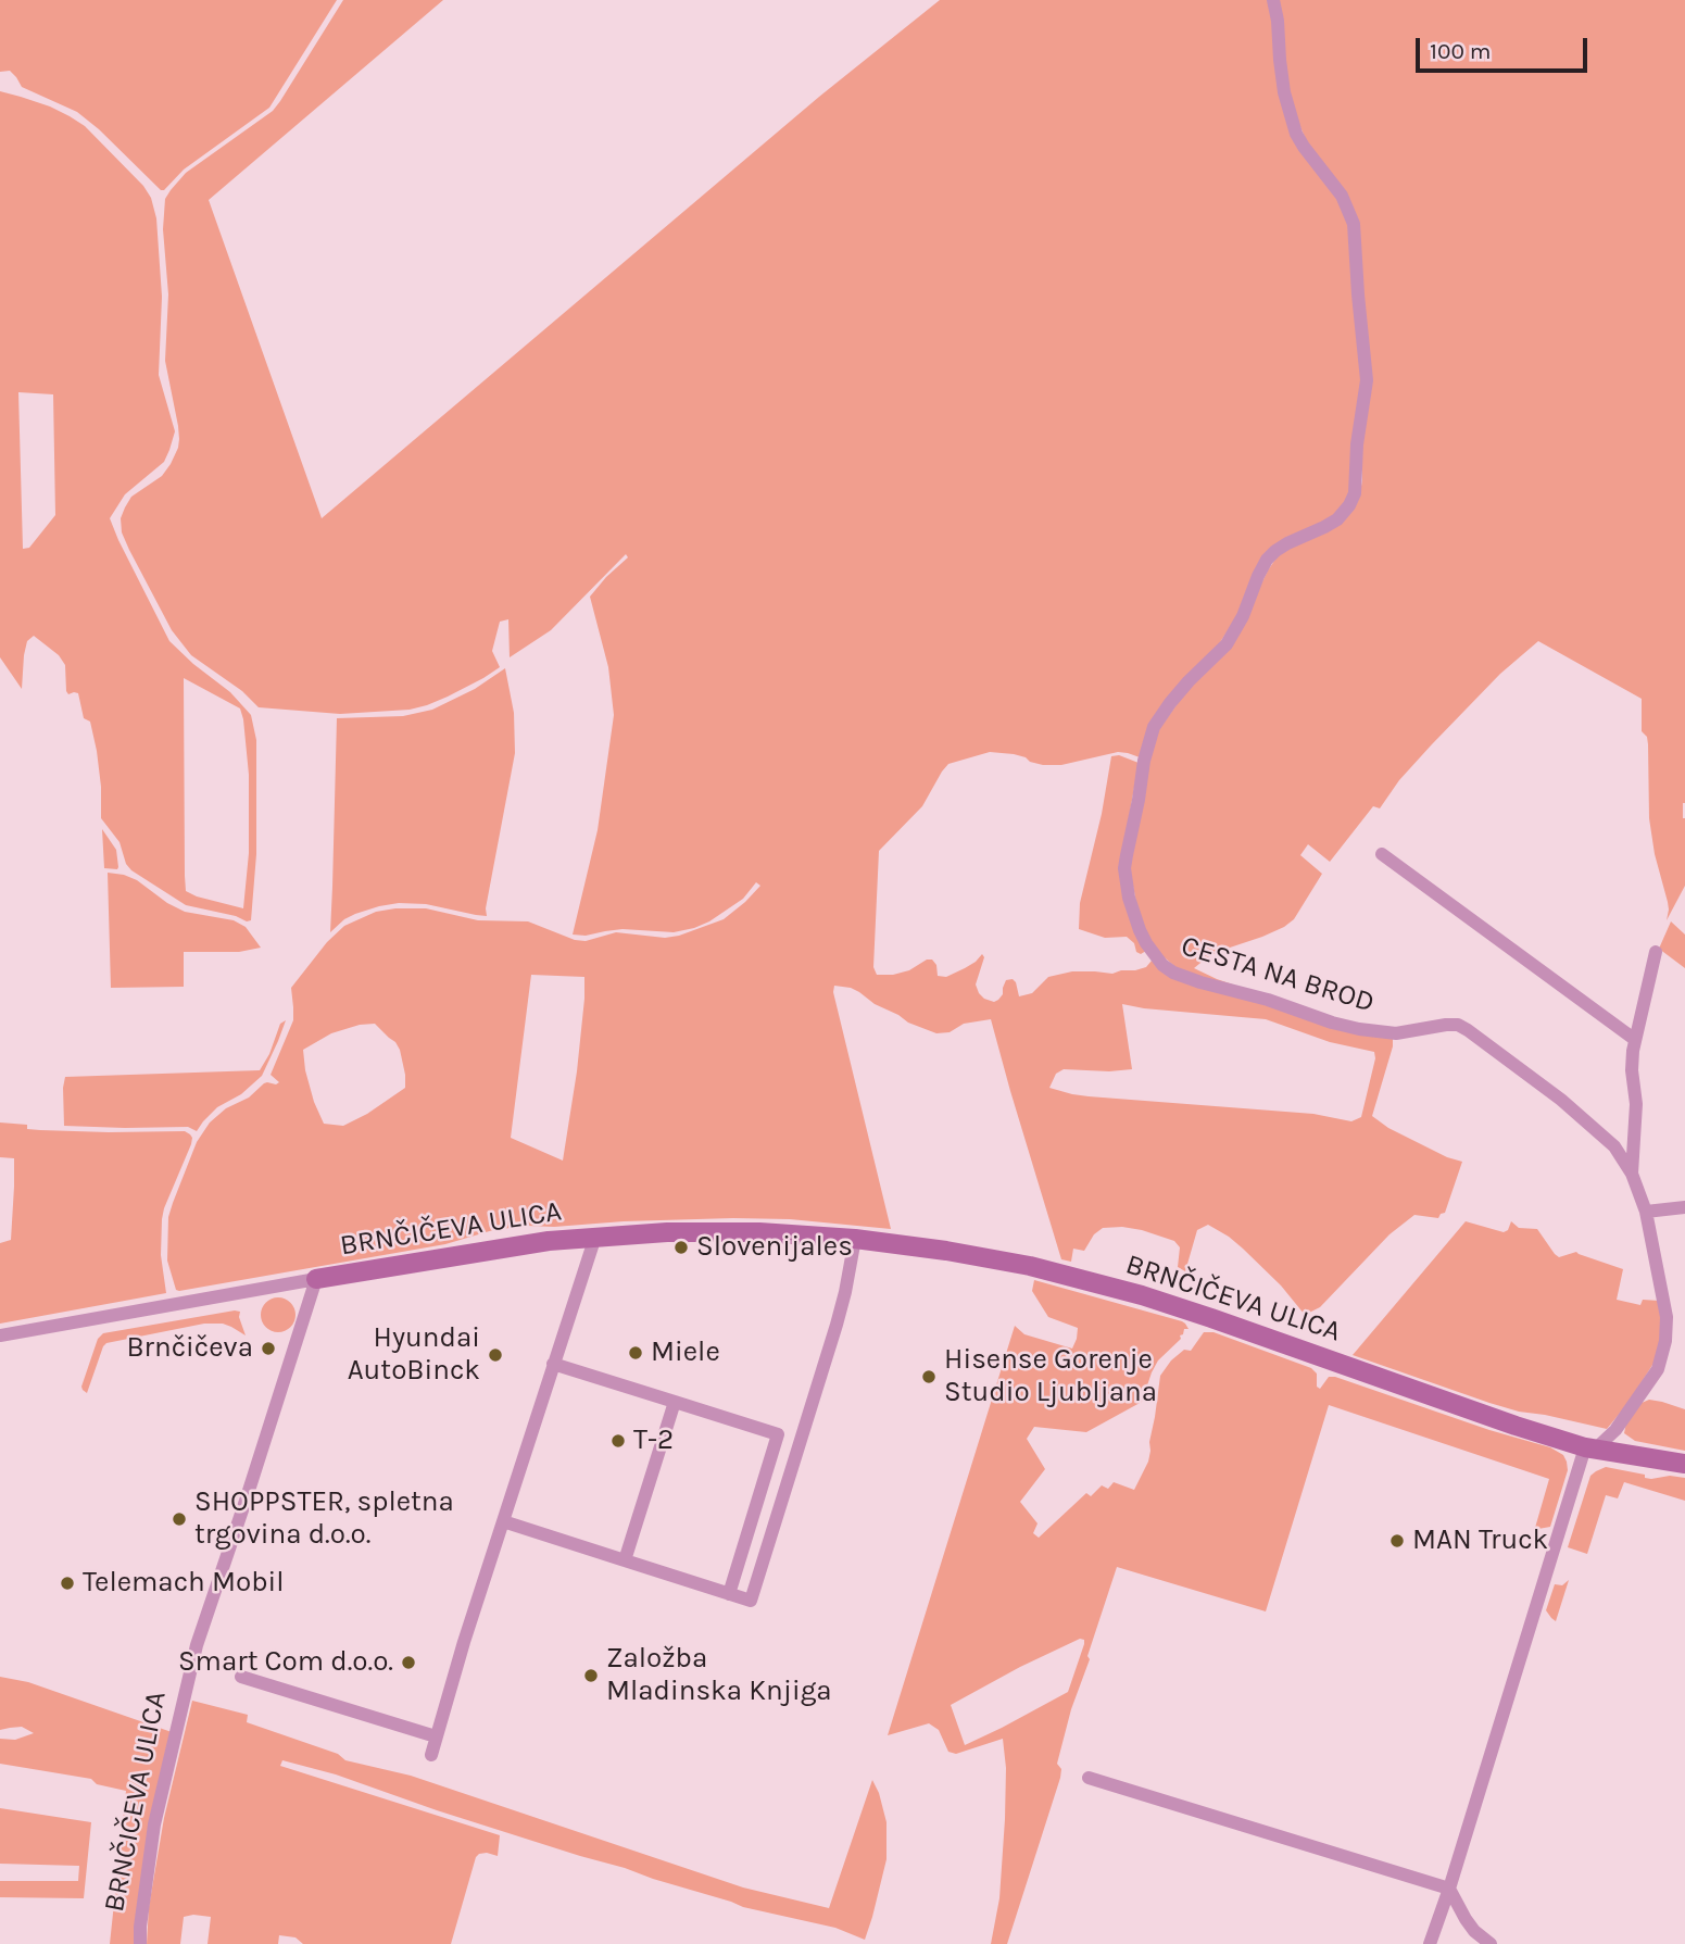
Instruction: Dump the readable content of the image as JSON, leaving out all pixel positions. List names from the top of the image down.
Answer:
{
  "streets": {
    "street": ["CESTA NA BROD", "BRNČIČEVA ULICA"]
  },
  "crossings": [
    ["CESTA NA BROD", "BRNČIČEVA ULICA"]
  ],
  "places": [
    "Slovenijales",
    "Brnčičeva",
    "Miele",
    "Hyundai AutoBinck",
    "Hisense Gorenje Studio Ljubljana",
    "T-2",
    "SHOPPSTER, spletna trgovina d.o.o.",
    "MAN Truck",
    "Telemach Mobil",
    "Smart Com d.o.o.",
    "Založba Mladinska Knjiga"
  ],
  "scale_bar": "100 m"
}
